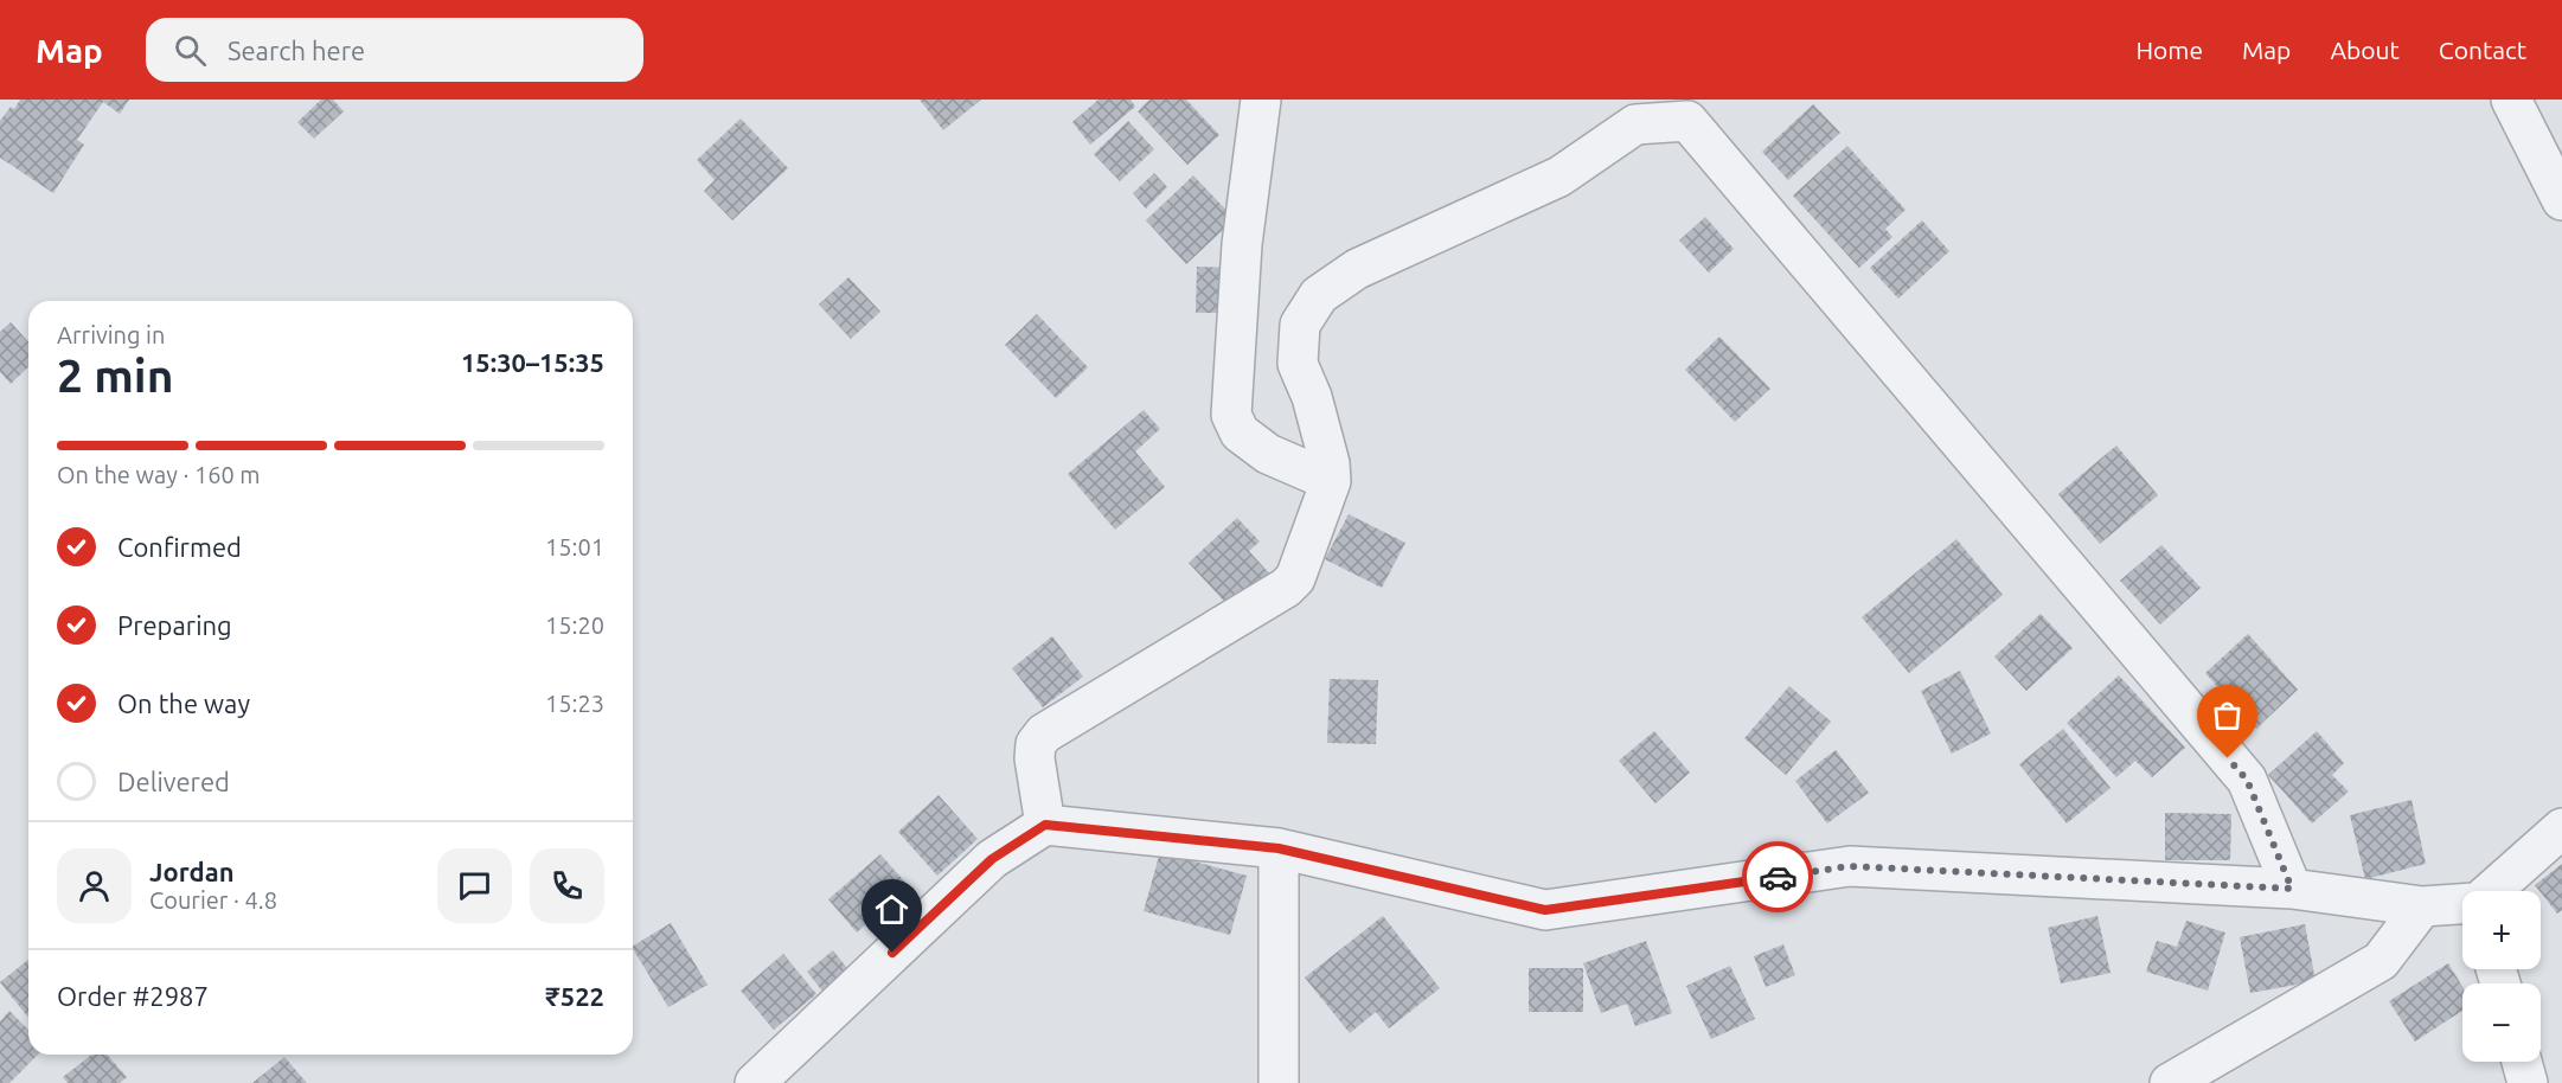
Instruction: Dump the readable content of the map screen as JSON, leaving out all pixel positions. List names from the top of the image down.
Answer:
{
  "page": {
    "header": "Map",
    "search": "Search here",
    "nav": [
      "Home",
      "Map",
      "About",
      "Contact"
    ],
    "heading": ["2 min", "Arriving in", "15:30–15:35"],
    "panel": [
      "Jordan",
      "Courier · 4.8",
      "Order #2987",
      "₹522"
    ],
    "bar": "On the way · 160 m",
    "list": [
      ["Confirmed", "15:01"],
      ["Preparing", "15:20"],
      ["On the way", "15:23"],
      "Delivered"
    ],
    "map_buttons": ["+", "−"]
  }
}
